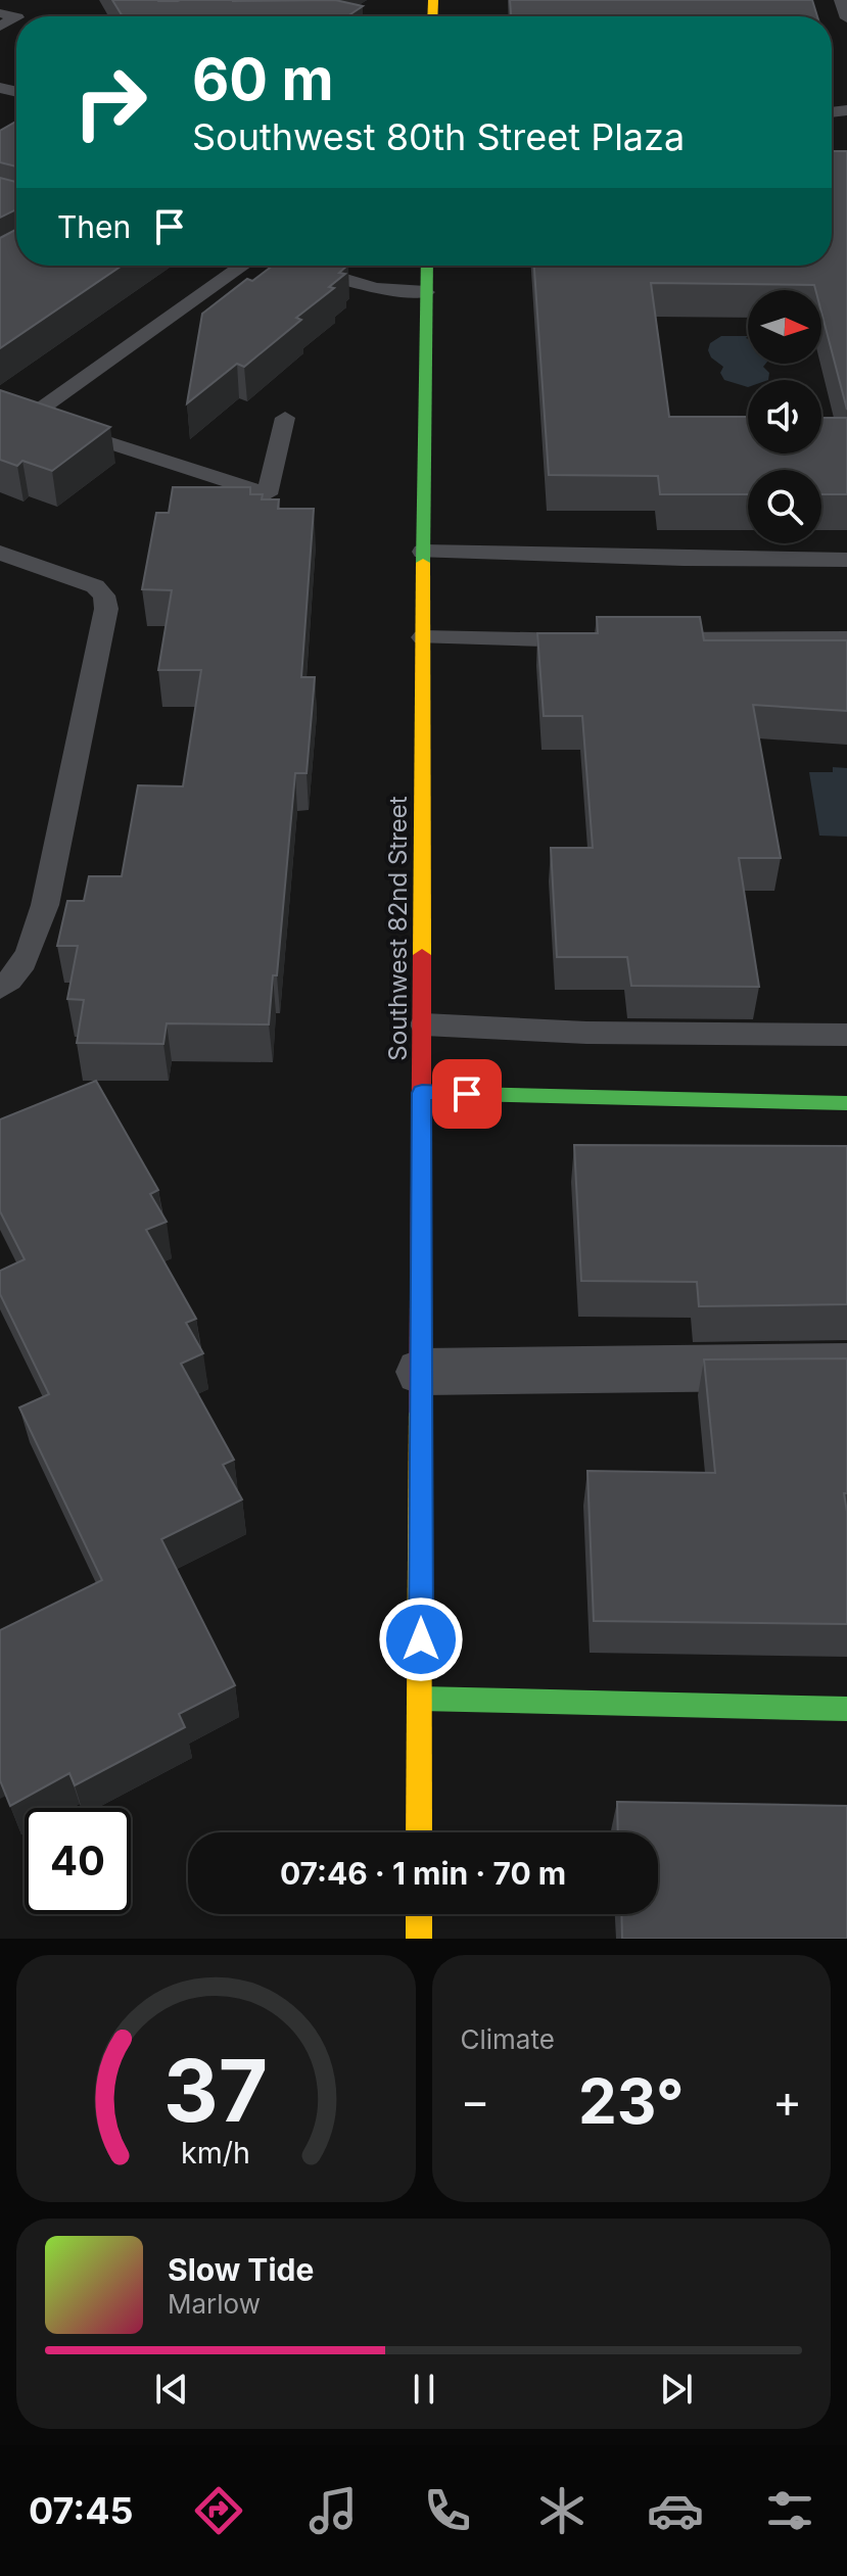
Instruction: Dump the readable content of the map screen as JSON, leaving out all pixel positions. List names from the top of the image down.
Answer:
{
  "streets": {
    "street": ["Southwest 82nd Street"]
  },
  "north": "right",
  "page": {
    "turn": ["60 m", "Southwest 80th Street Plaza"],
    "then": "Then",
    "limit": "40",
    "trip": "07:46 · 1 min · 70 m",
    "tile": "Climate",
    "heat": ["−", "23°", "+"],
    "song": ["Slow Tide", "Marlow"],
    "tabs": "07:45",
    "gauge": ["37", "km/h"]
  }
}
